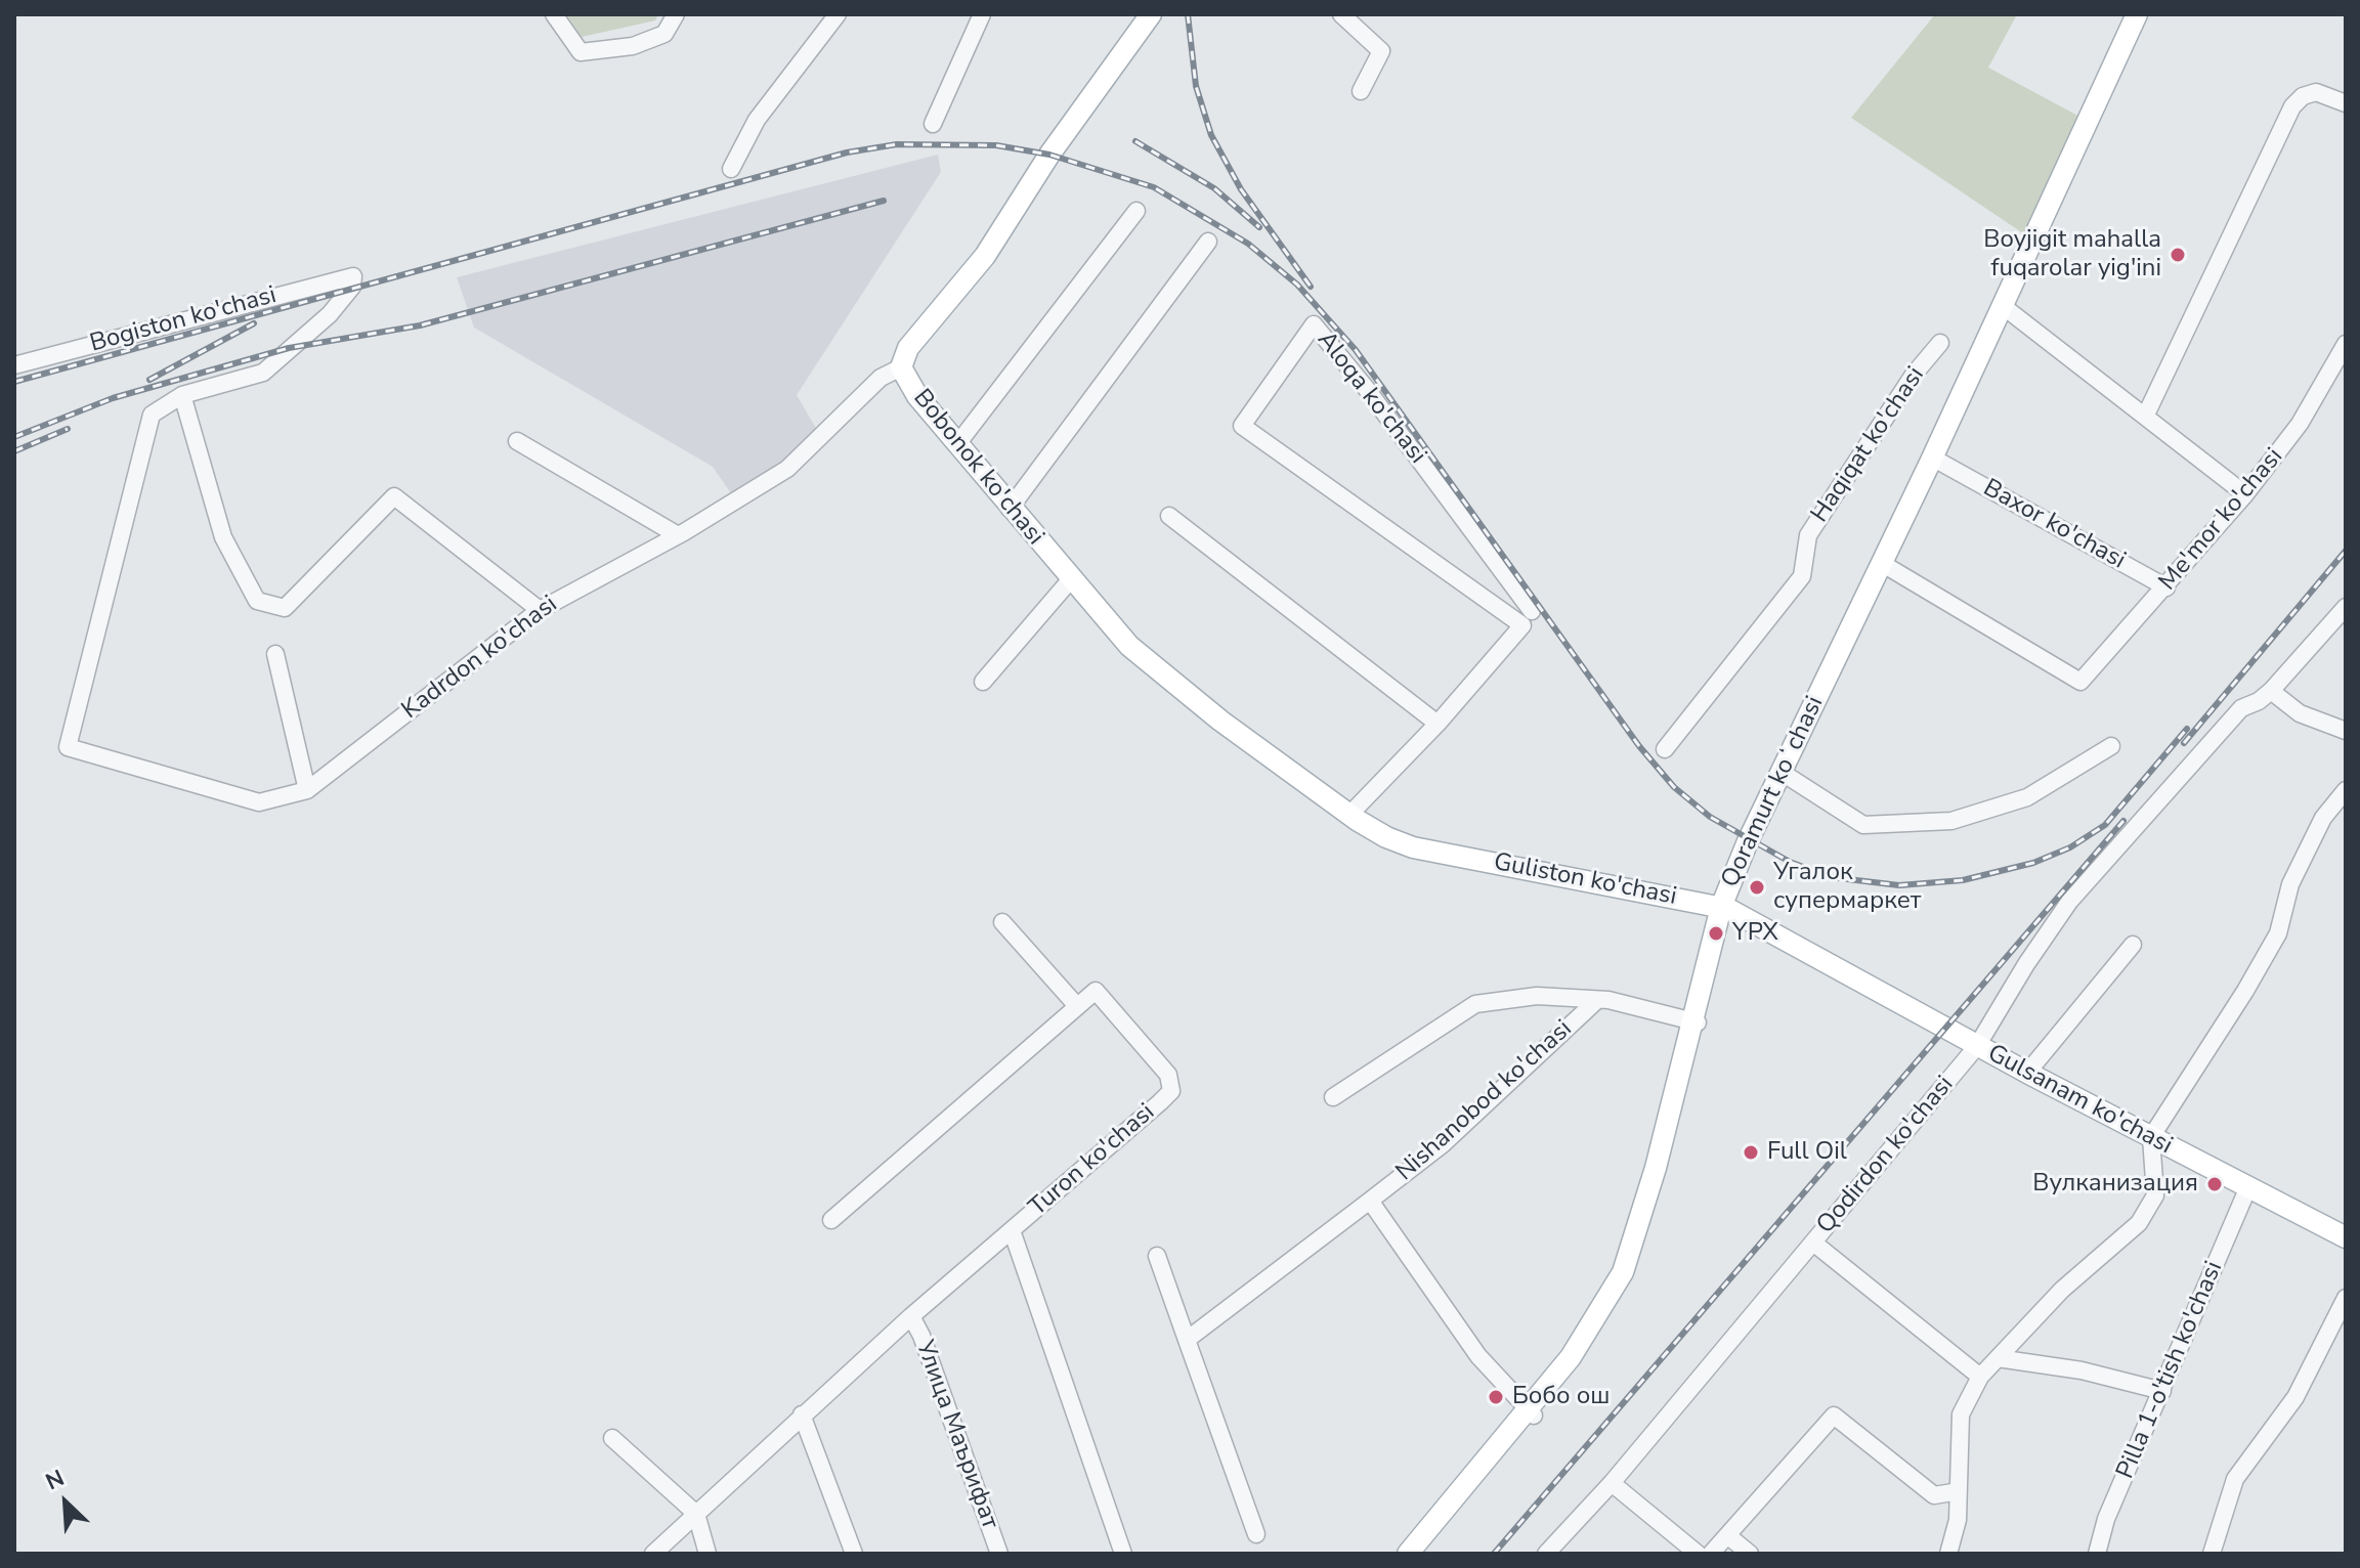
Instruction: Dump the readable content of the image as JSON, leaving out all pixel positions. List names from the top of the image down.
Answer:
{
  "streets": {
    "main road": [
      "Bobonok ko'chasi",
      "Qoramurt koʻchasi",
      "Guliston ko'chasi",
      "Gulsanam ko'chasi"
    ],
    "street": [
      "Bogiston ko'chasi",
      "Aloqa ko'chasi",
      "Haqiqat ko'chasi",
      "Me'mor ko'chasi",
      "Baxor ko'chasi",
      "Kadrdon ko'chasi",
      "Nishanobod ko'chasi",
      "Qodirdon ko'chasi",
      "Turon ko'chasi",
      "Pilla 1-o'tish ko'chasi",
      "Улица Маърифат"
    ]
  },
  "crossings": [
    ["Bogiston ko'chasi", "Kadrdon ko'chasi"],
    ["Bobonok ko'chasi", "Kadrdon ko'chasi"],
    ["Bobonok ko'chasi", "Guliston ko'chasi"],
    ["Me'mor ko'chasi", "Baxor ko'chasi"],
    ["Me'mor ko'chasi", "Qoramurt koʻchasi"],
    ["Baxor ko'chasi", "Qoramurt koʻchasi"],
    ["Qoramurt koʻchasi", "Guliston ko'chasi"],
    ["Guliston ko'chasi", "Gulsanam ko'chasi"],
    ["Gulsanam ko'chasi", "Qodirdon ko'chasi"],
    ["Gulsanam ko'chasi", "Pilla 1-o'tish ko'chasi"],
    ["Turon ko'chasi", "Улица Маърифат"]
  ],
  "places": [
    "Boyjigit mahalla fuqarolar yig'ini",
    "Угалок супермаркет",
    "YPX",
    "Full Oil",
    "Вулканизация",
    "Бобо ош"
  ],
  "north": "top left"
}
